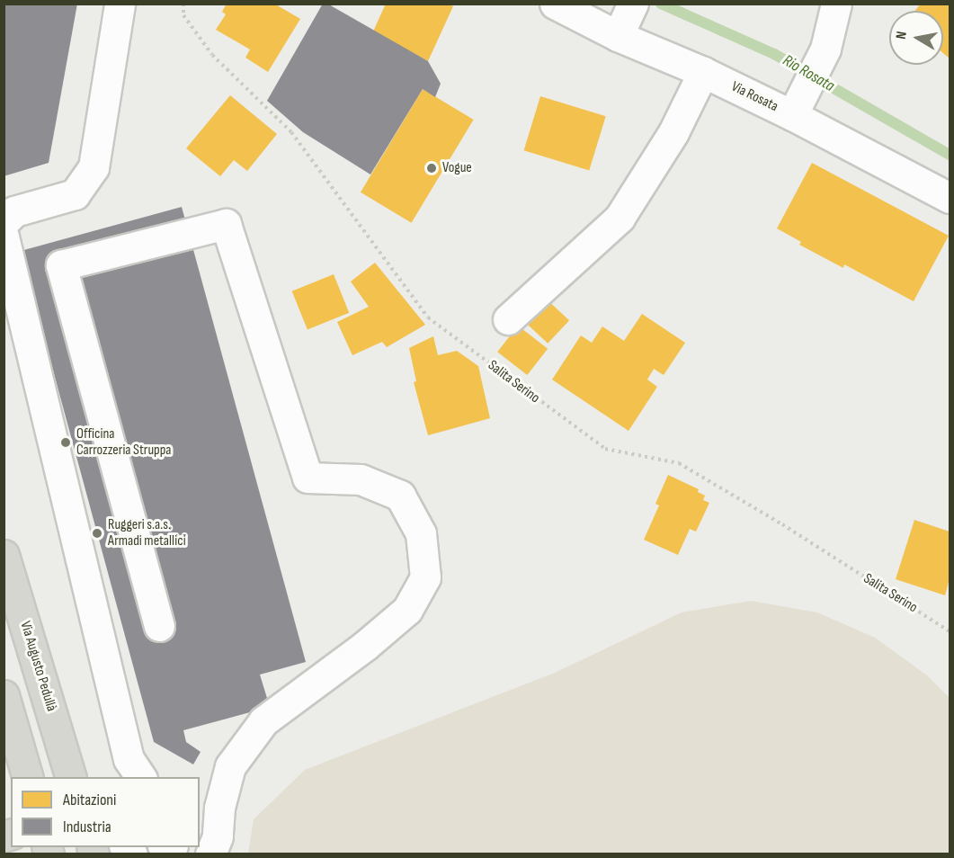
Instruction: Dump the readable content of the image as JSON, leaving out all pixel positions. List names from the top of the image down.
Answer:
{
  "streets": {
    "main road": ["Via Augusto Pedullà"],
    "street": ["Via Rosata"],
    "path": ["Salita Serino"]
  },
  "water": ["Rio Rosata"],
  "places": ["Vogue", "Officina Carrozzeria Struppa", "Ruggeri s.a.s. Armadi metallici"],
  "legend": ["Abitazioni", "Industria"],
  "north": "left"
}
